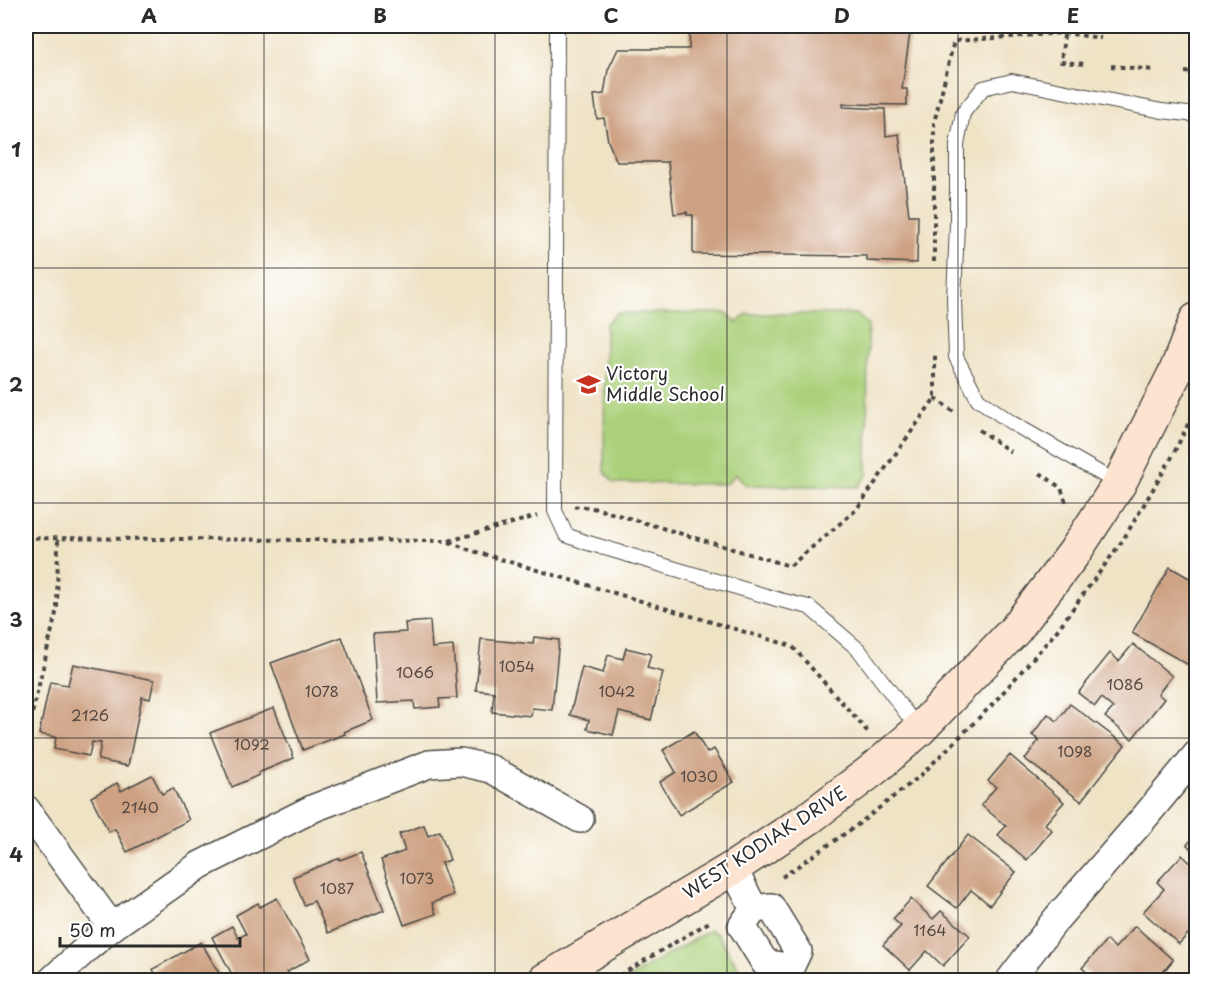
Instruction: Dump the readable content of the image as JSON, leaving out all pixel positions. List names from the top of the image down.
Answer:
{
  "streets": {
    "street": ["WEST KODIAK DRIVE"]
  },
  "places": {
    "school or university": ["Victory Middle School"]
  },
  "house_numbers": [
    "1054",
    "1066",
    "1086",
    "1078",
    "1042",
    "2126",
    "1092",
    "1098",
    "1030",
    "2140",
    "1073",
    "1087",
    "1164"
  ],
  "scale_bar": "50 m",
  "grid": {
    "columns": [
      "A",
      "B",
      "C",
      "D",
      "E"
    ],
    "rows": [
      "1",
      "2",
      "3",
      "4"
    ]
  }
}
